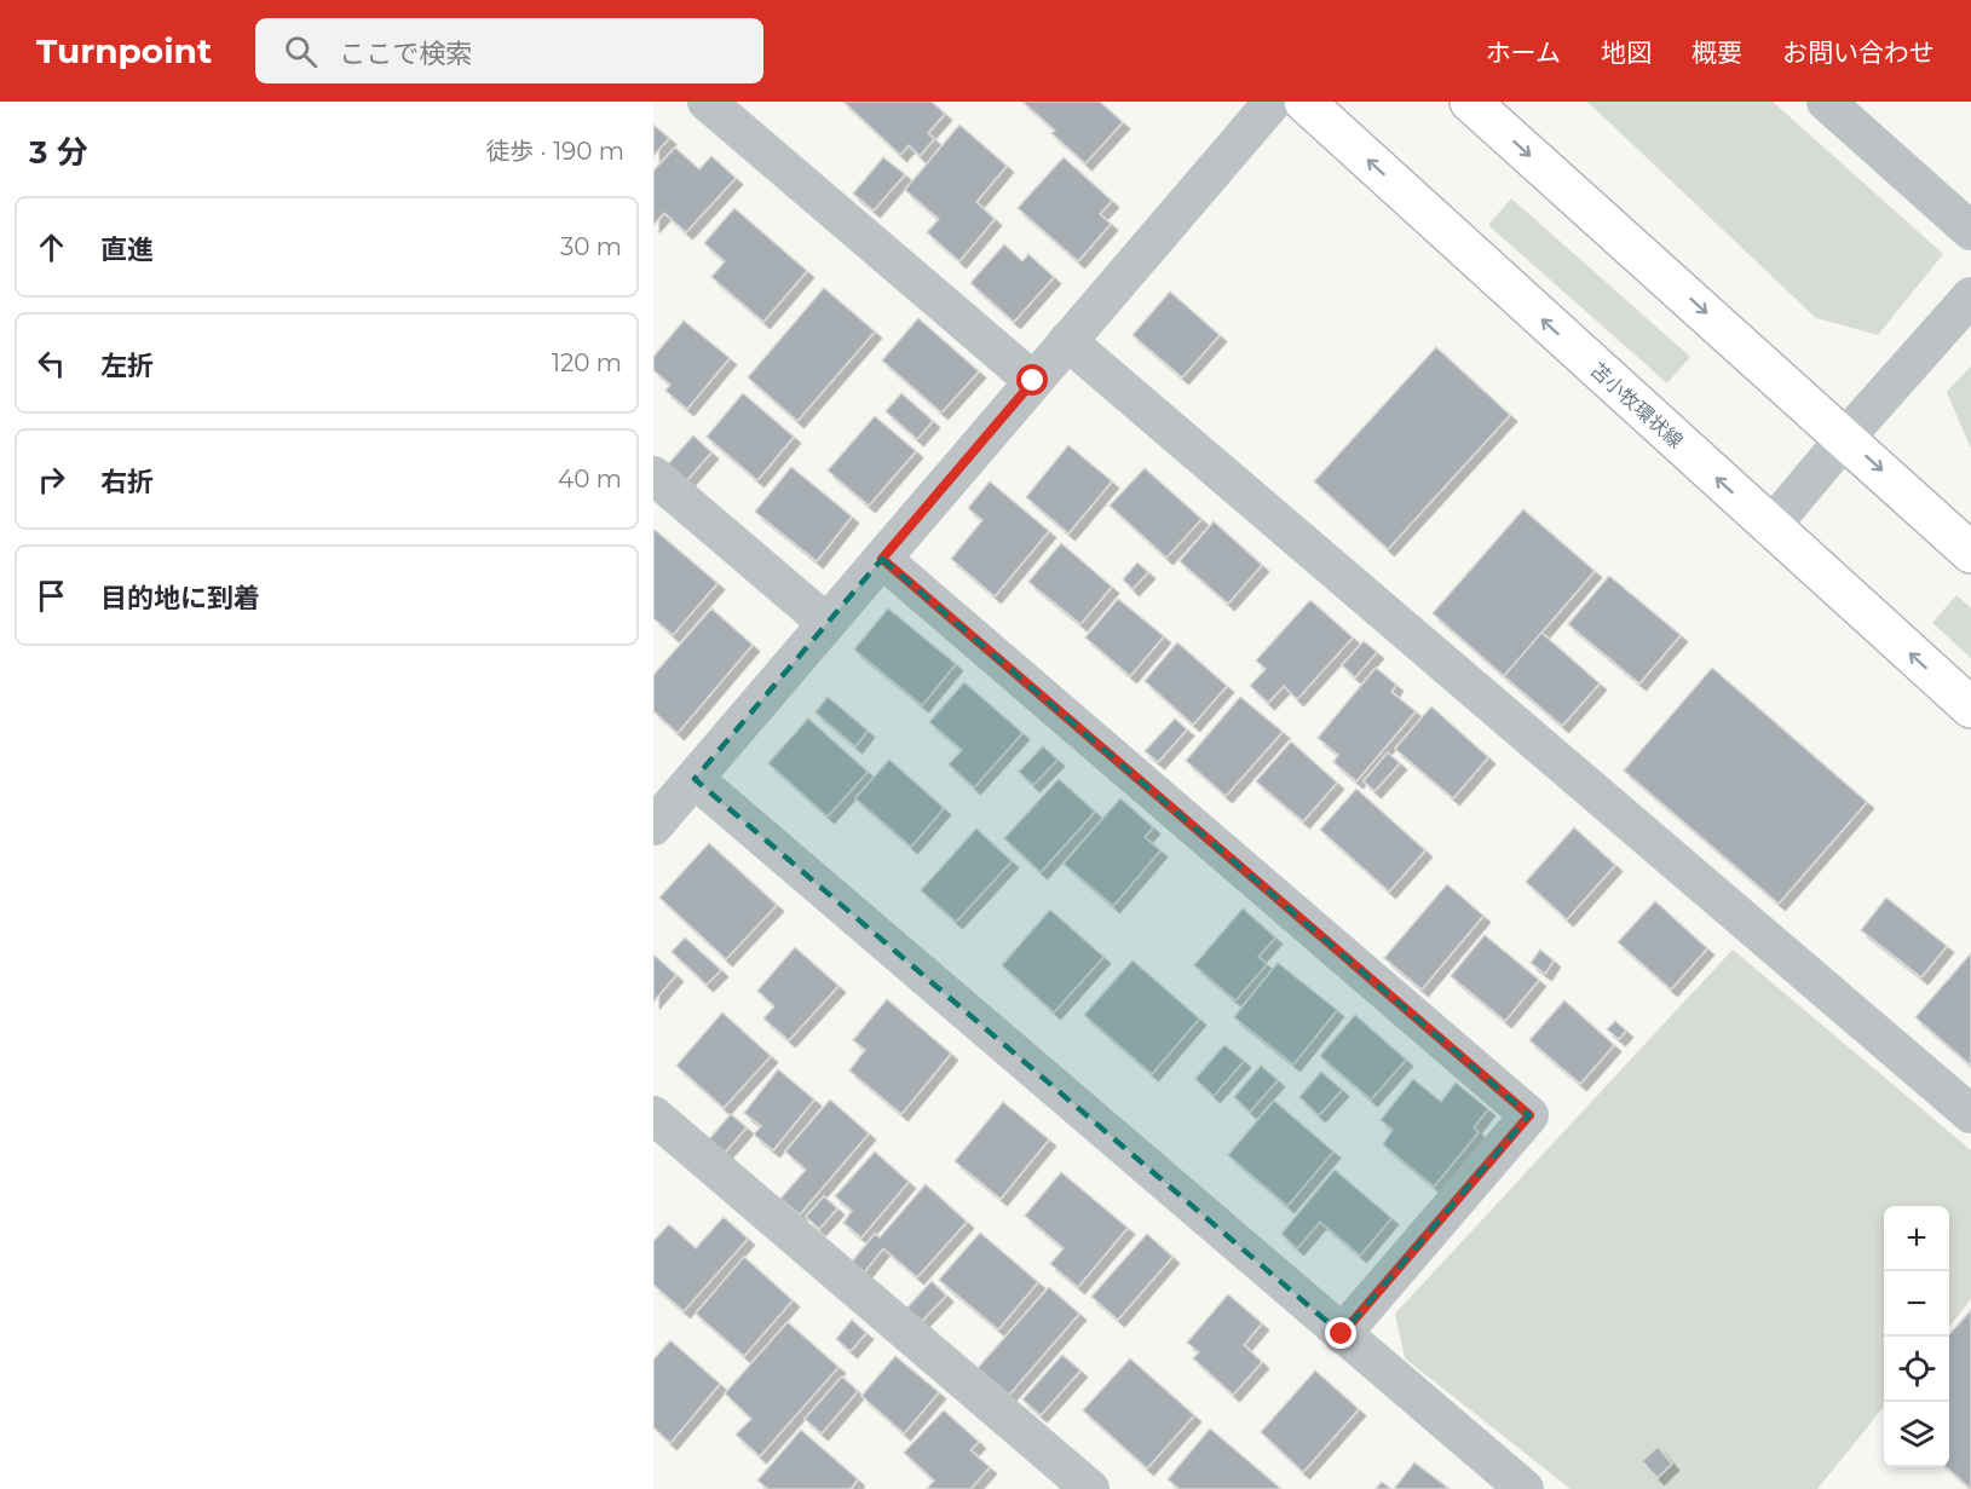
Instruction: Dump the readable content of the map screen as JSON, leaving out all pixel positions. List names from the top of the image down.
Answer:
{
  "streets": {
    "main road": ["苫小牧環状線"]
  },
  "page": {
    "header": "Turnpoint",
    "search": "ここで検索",
    "nav": [
      "ホーム",
      "地図",
      "概要",
      "お問い合わせ"
    ],
    "heading": ["3 分", "徒歩 · 190 m"],
    "list": [
      ["直進", "30 m"],
      ["左折", "120 m"],
      ["右折", "40 m"],
      "目的地に到着"
    ],
    "map_buttons": ["+", "−"]
  }
}
